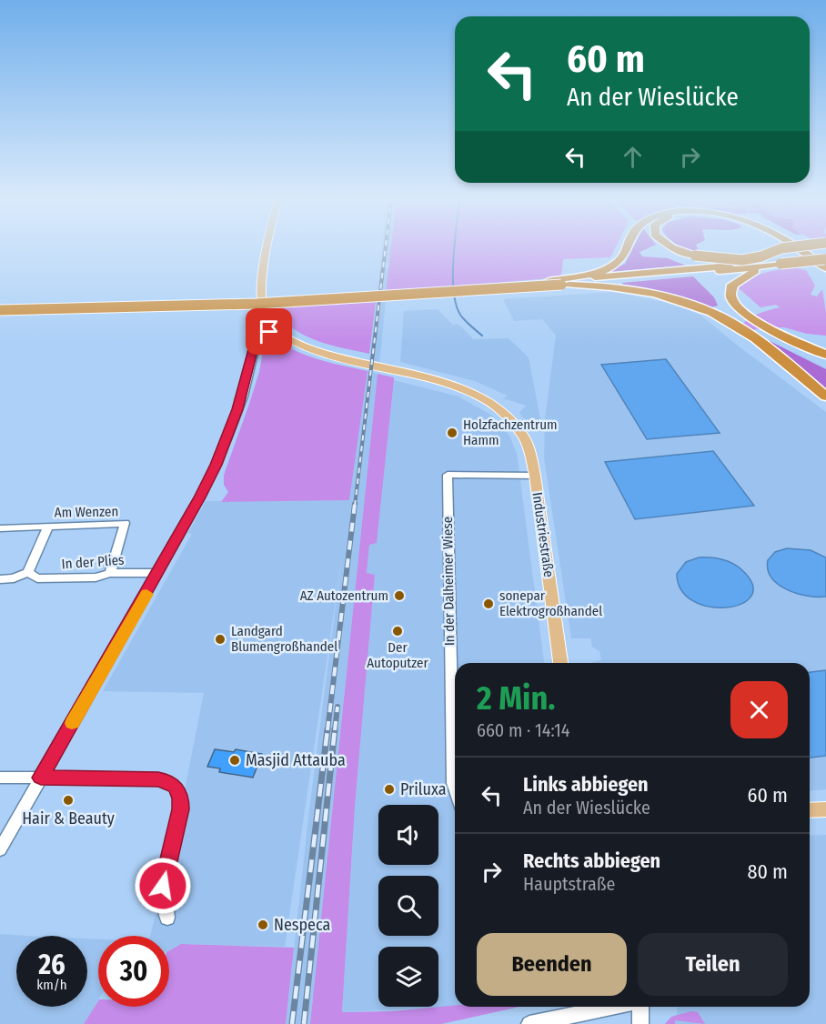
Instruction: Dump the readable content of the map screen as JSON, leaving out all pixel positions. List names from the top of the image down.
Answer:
{
  "streets": {
    "main road": ["Industriestraße"],
    "street": ["Am Wenzen", "In der Plies", "In der Dalheimer Wiese"]
  },
  "crossings": [
    ["Am Wenzen", "In der Plies"],
    ["Industriestraße", "In der Dalheimer Wiese"]
  ],
  "places": [
    "Holzfachzentrum Hamm",
    "AZ Autozentrum",
    "sonepar Elektrogroßhandel",
    "Der Autoputzer",
    "Landgard Blumengroßhandel",
    "Masjid Attauba",
    "Priluxa",
    "Hair & Beauty",
    "Nespeca"
  ],
  "page": {
    "turn": ["60 m", "An der Wieslücke"],
    "heading": ["2 Min.", "660 m · 14:14"],
    "list": [
      {
        "name": "Links abbiegen",
        "note": "An der Wieslücke",
        "value": "60 m"
      },
      {
        "name": "Rechts abbiegen",
        "note": "Hauptstraße",
        "value": "80 m"
      }
    ],
    "buttons": ["Beenden", "Teilen"],
    "speed": "26 km/h",
    "limit": "30"
  }
}
